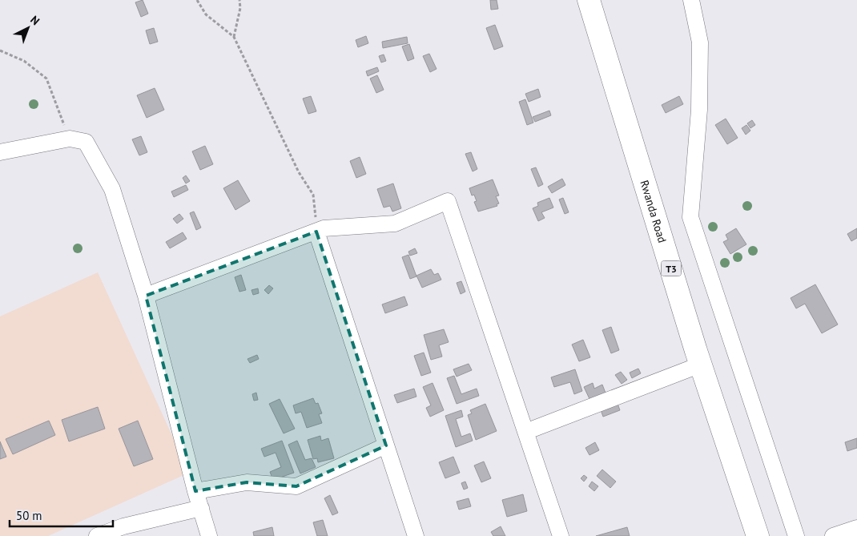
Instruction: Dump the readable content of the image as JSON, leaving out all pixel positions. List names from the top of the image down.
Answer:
{
  "streets": {
    "highway": ["Rwanda Road", "T3"]
  },
  "scale_bar": "50 m",
  "north": "top right"
}
